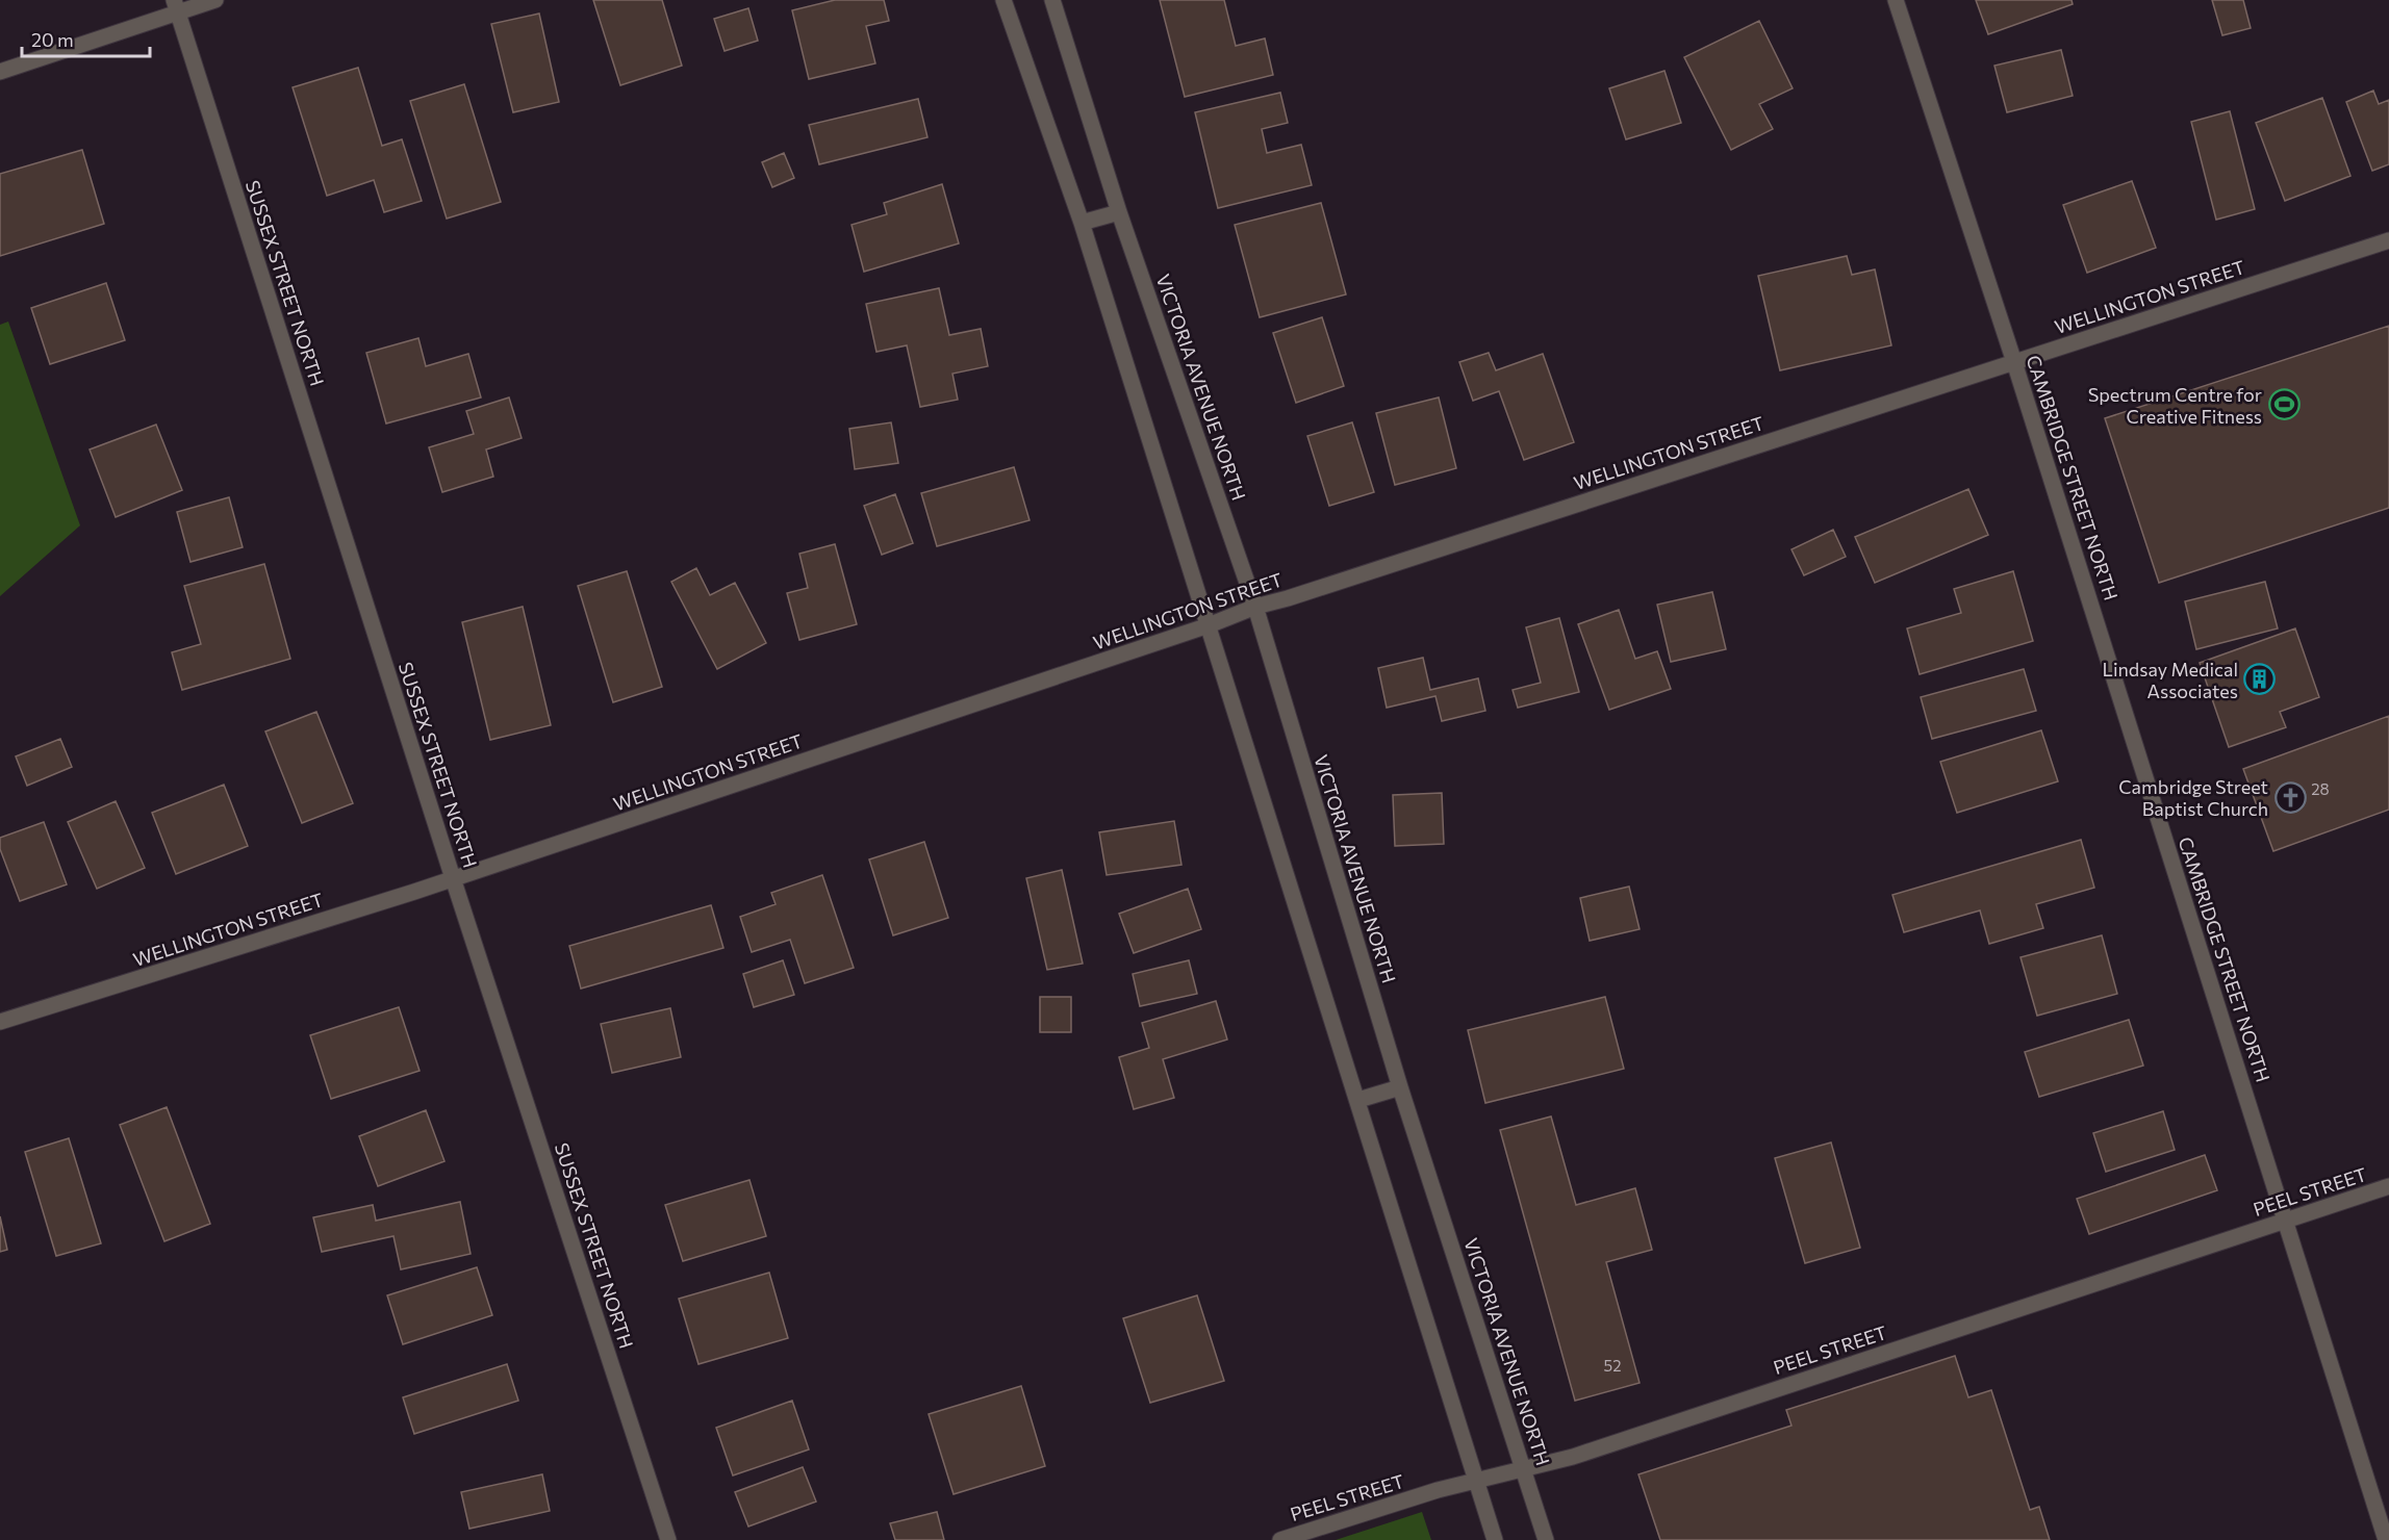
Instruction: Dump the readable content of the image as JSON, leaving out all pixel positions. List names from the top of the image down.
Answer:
{
  "streets": {
    "street": [
      "SUSSEX STREET NORTH",
      "WELLINGTON STREET",
      "VICTORIA AVENUE NORTH",
      "CAMBRIDGE STREET NORTH",
      "PEEL STREET"
    ]
  },
  "crossings": [
    ["SUSSEX STREET NORTH", "WELLINGTON STREET"],
    ["WELLINGTON STREET", "VICTORIA AVENUE NORTH"],
    ["WELLINGTON STREET", "CAMBRIDGE STREET NORTH"],
    ["VICTORIA AVENUE NORTH", "PEEL STREET"],
    ["CAMBRIDGE STREET NORTH", "PEEL STREET"]
  ],
  "places": {
    "sports": ["Spectrum Centre for Creative Fitness"],
    "building": ["Lindsay Medical Associates"],
    "church": ["Cambridge Street Baptist Church"]
  },
  "house_numbers": ["28", "52"],
  "scale_bar": "20 m"
}
